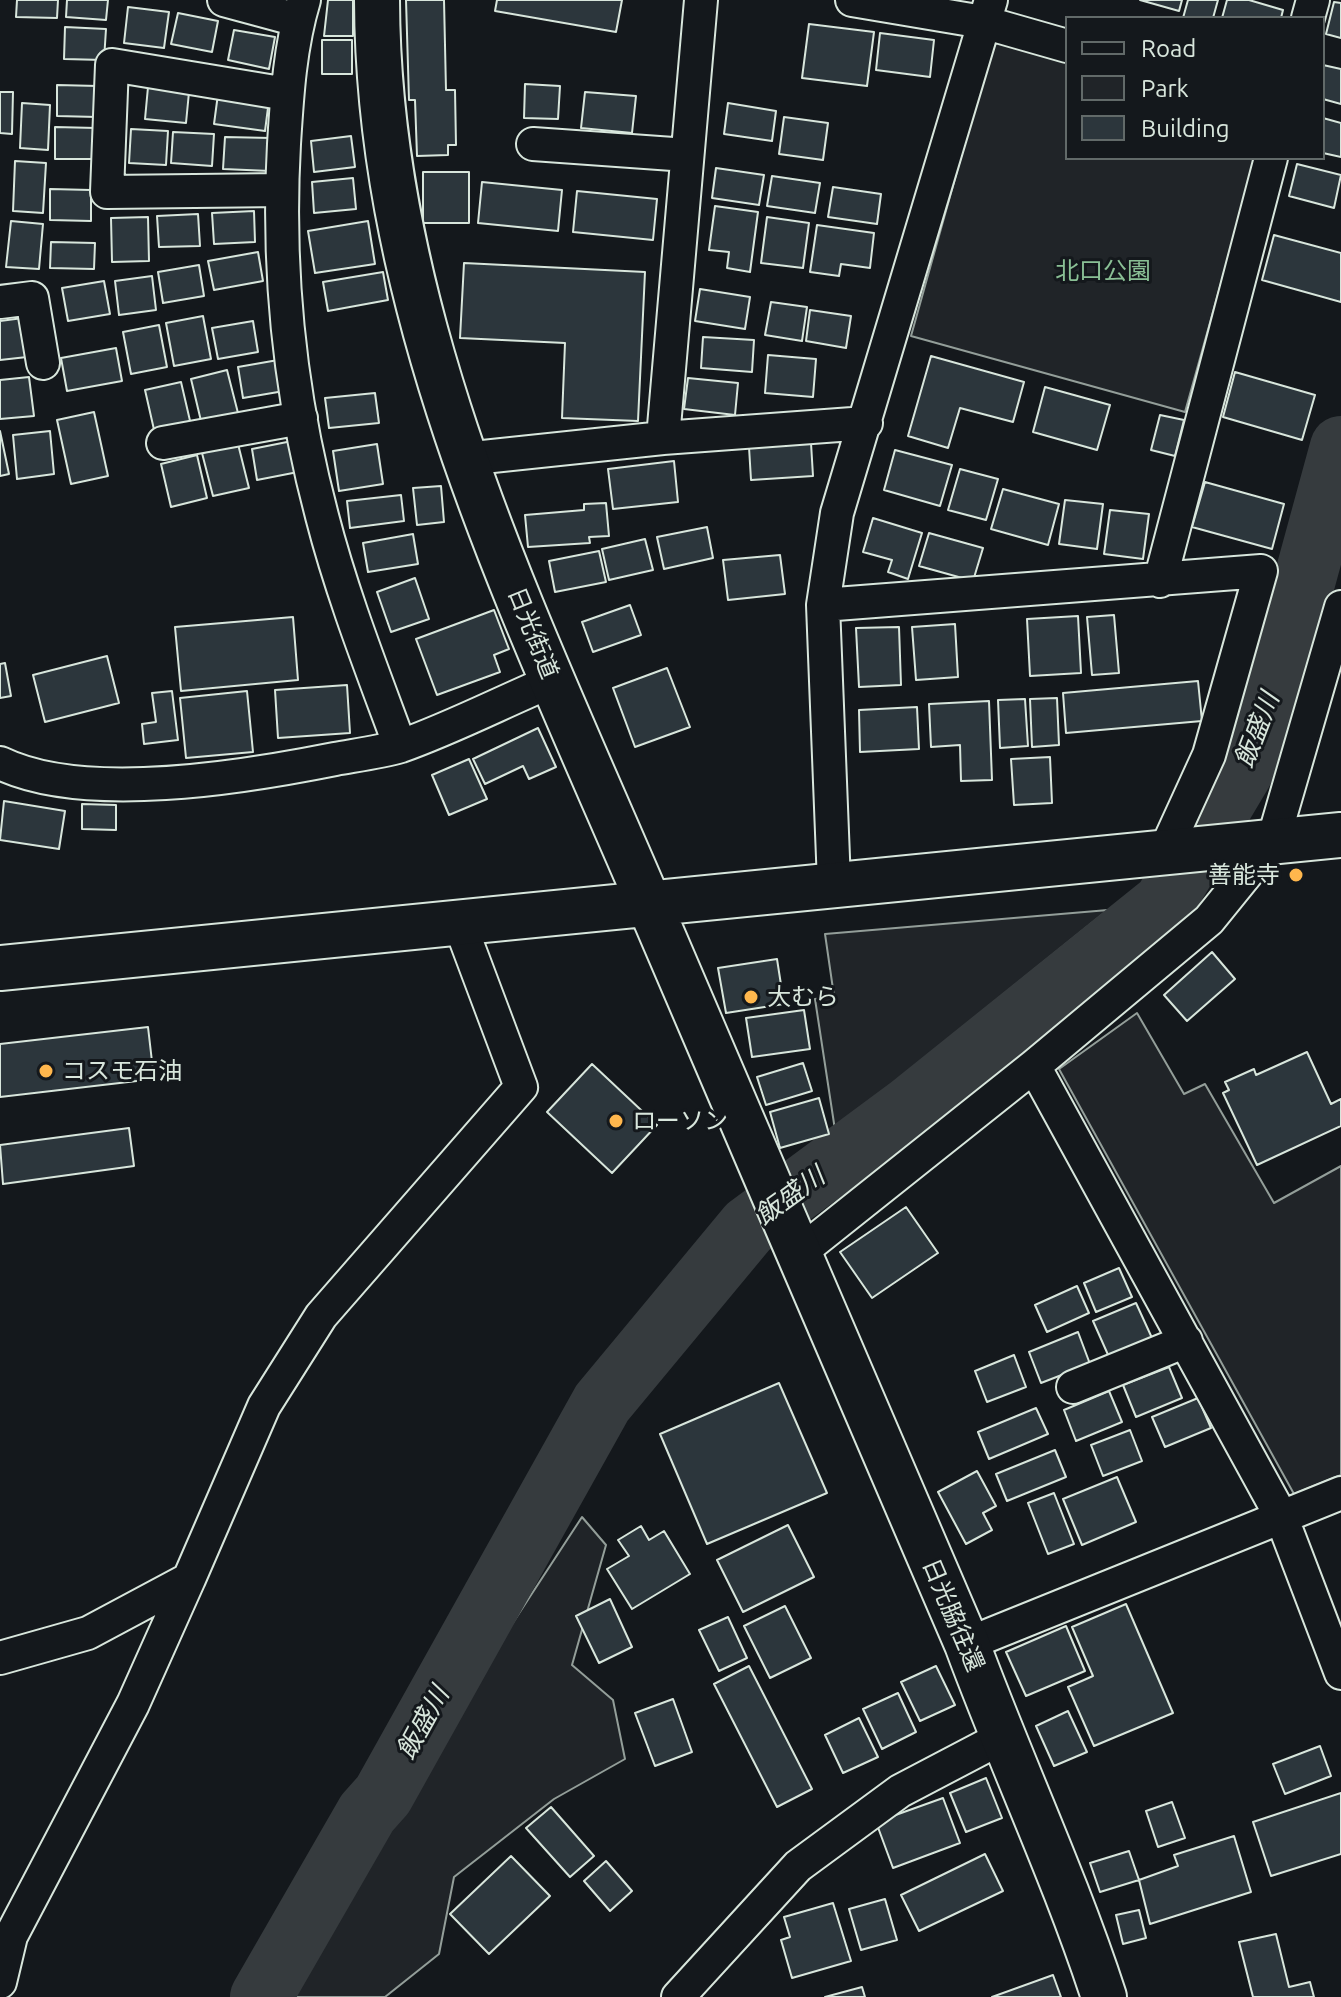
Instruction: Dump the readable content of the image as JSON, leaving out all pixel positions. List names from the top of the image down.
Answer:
{
  "streets": {
    "street": ["日光街道", "日光脇往還"]
  },
  "crossings": [
    ["日光街道", "日光脇往還"]
  ],
  "water": ["飯盛川"],
  "parks": ["北口公園"],
  "places": [
    "善能寺",
    "大むら",
    "コスモ石油",
    "ローソン"
  ],
  "legend": ["Road", "Park", "Building"]
}
